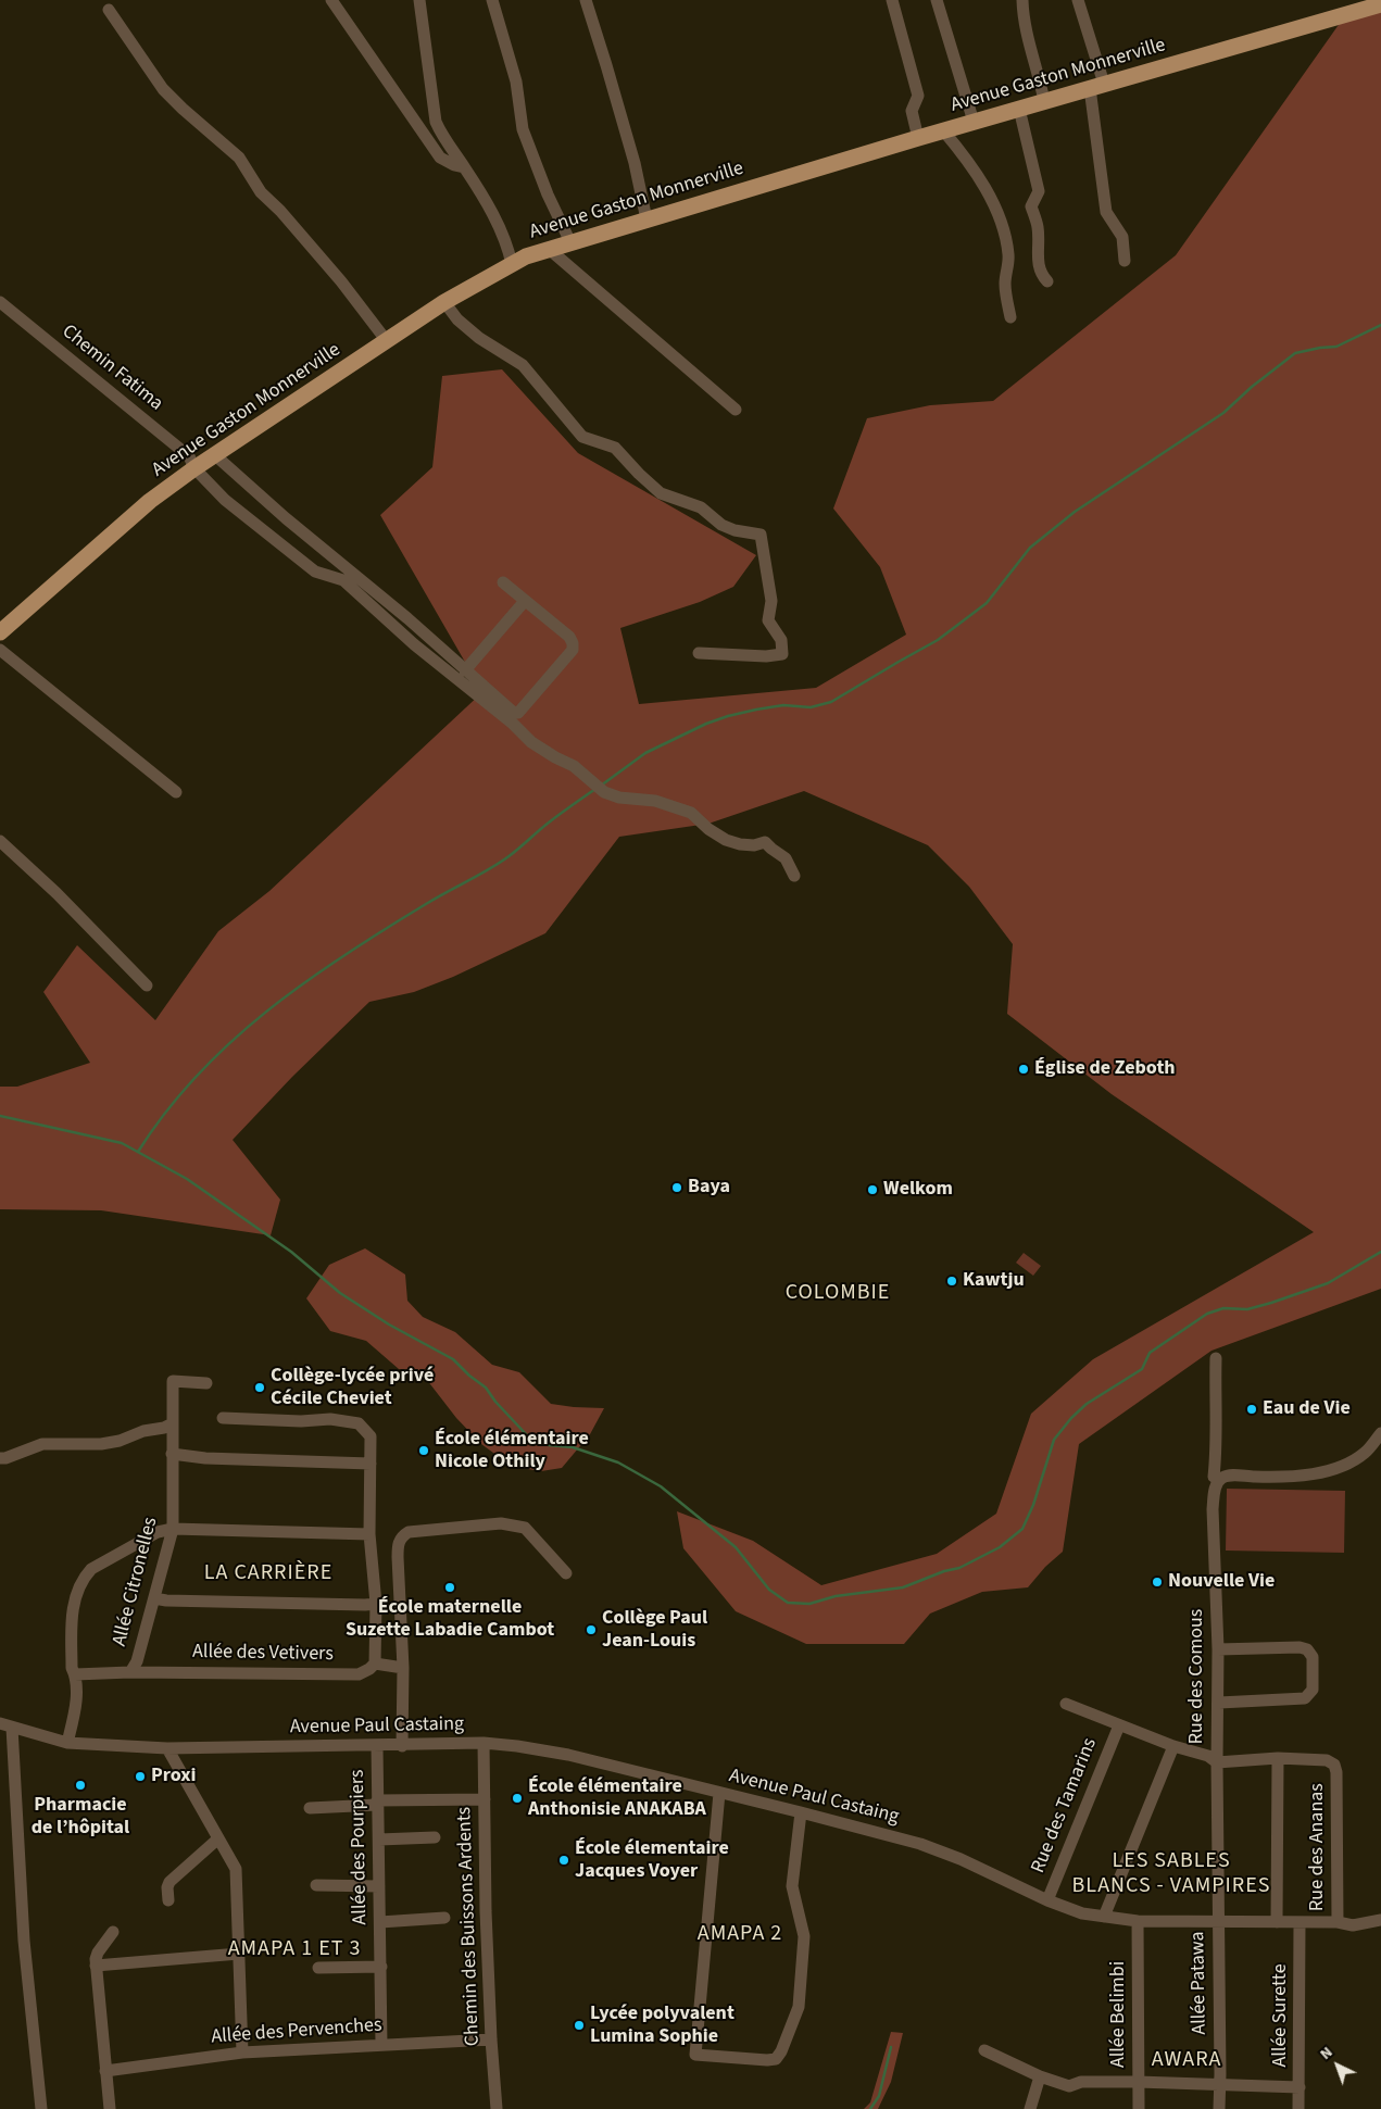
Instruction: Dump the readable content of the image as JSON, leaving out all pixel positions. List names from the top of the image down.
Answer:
{
  "streets": {
    "main road": ["Avenue Gaston Monnerville"],
    "street": [
      "Chemin Fatima",
      "Allée Citronelles",
      "Allée des Vetivers",
      "Rue des Comous",
      "Avenue Paul Castaing",
      "Rue des Tamarins",
      "Allée des Pourpiers",
      "Rue des Ananas",
      "Chemin des Buissons Ardents",
      "Allée Patawa",
      "Allée Belimbi",
      "Allée Surette",
      "Allée des Pervenches"
    ]
  },
  "crossings": [
    ["Avenue Gaston Monnerville", "Chemin Fatima"],
    ["Allée Citronelles", "Allée des Vetivers"],
    ["Rue des Comous", "Avenue Paul Castaing"],
    ["Rue des Comous", "Allée Patawa"],
    ["Avenue Paul Castaing", "Rue des Tamarins"],
    ["Avenue Paul Castaing", "Allée des Pourpiers"],
    ["Avenue Paul Castaing", "Rue des Ananas"],
    ["Avenue Paul Castaing", "Chemin des Buissons Ardents"],
    ["Avenue Paul Castaing", "Allée Patawa"],
    ["Avenue Paul Castaing", "Allée Belimbi"],
    ["Avenue Paul Castaing", "Allée Surette"],
    ["Allée des Pourpiers", "Allée des Pervenches"],
    ["Chemin des Buissons Ardents", "Allée des Pervenches"]
  ],
  "districts": [
    "COLOMBIE",
    "LA CARRIÈRE",
    "LES SABLES BLANCS - VAMPIRES",
    "AMAPA 2",
    "AMAPA 1 ET 3",
    "AWARA"
  ],
  "places": [
    "Église de Zeboth",
    "Baya",
    "Welkom",
    "Kawtju",
    "Collège-lycée privé Cécile Cheviet",
    "Eau de Vie",
    "École élémentaire Nicole Othily",
    "Nouvelle Vie",
    "École maternelle Suzette Labadie Cambot",
    "Collège Paul Jean-Louis",
    "Proxi",
    "Pharmacie de l’hôpital",
    "École élémentaire Anthonisie ANAKABA",
    "École élementaire Jacques Voyer",
    "Lycée polyvalent Lumina Sophie"
  ],
  "north": "top left"
}
